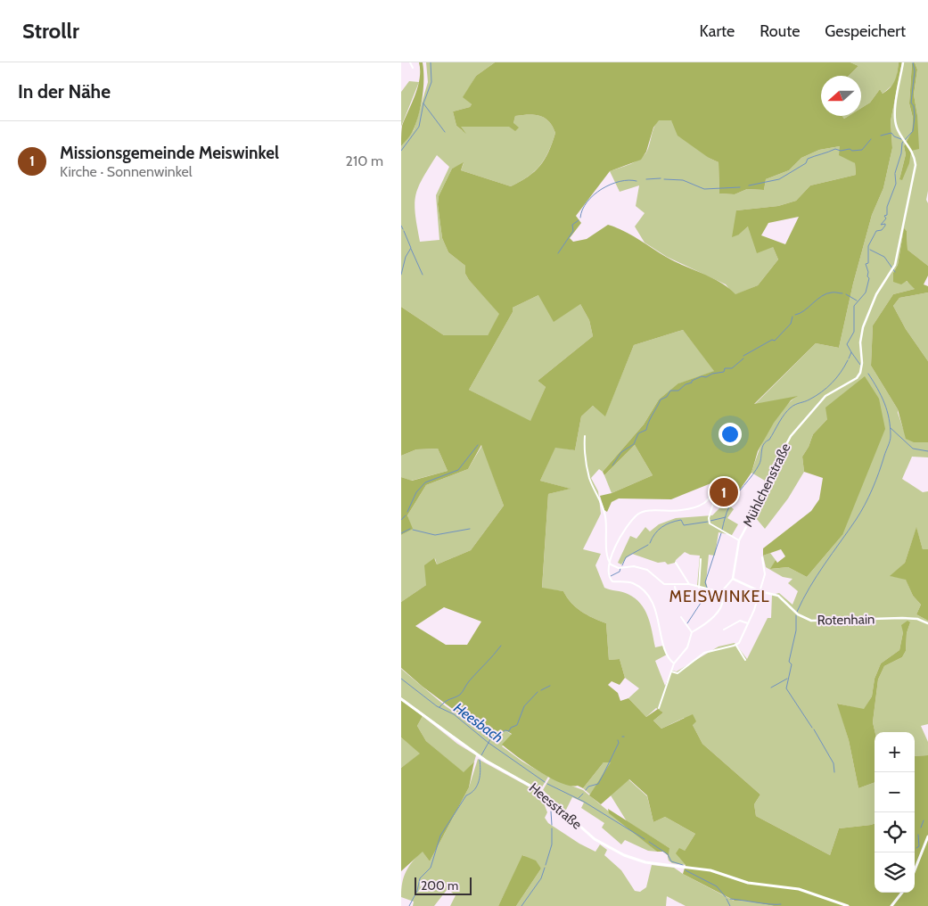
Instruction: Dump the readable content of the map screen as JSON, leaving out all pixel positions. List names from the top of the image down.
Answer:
{
  "streets": {
    "main road": ["Heesstraße"],
    "street": ["Mühlchenstraße", "Rotenhain"]
  },
  "crossings": [
    ["Mühlchenstraße", "Rotenhain"]
  ],
  "districts": ["MEISWINKEL"],
  "water": ["Heesbach"],
  "scale_bar": "200 m",
  "north": "left",
  "page": {
    "header": "Strollr",
    "nav": ["Karte", "Route", "Gespeichert"],
    "heading": "In der Nähe",
    "list": [
      {
        "mark": "1",
        "name": "Missionsgemeinde Meiswinkel",
        "note": "Kirche · Sonnenwinkel",
        "value": "210 m"
      }
    ],
    "pins": "1",
    "map_buttons": ["+", "−"],
    "scale": "200 m"
  }
}
